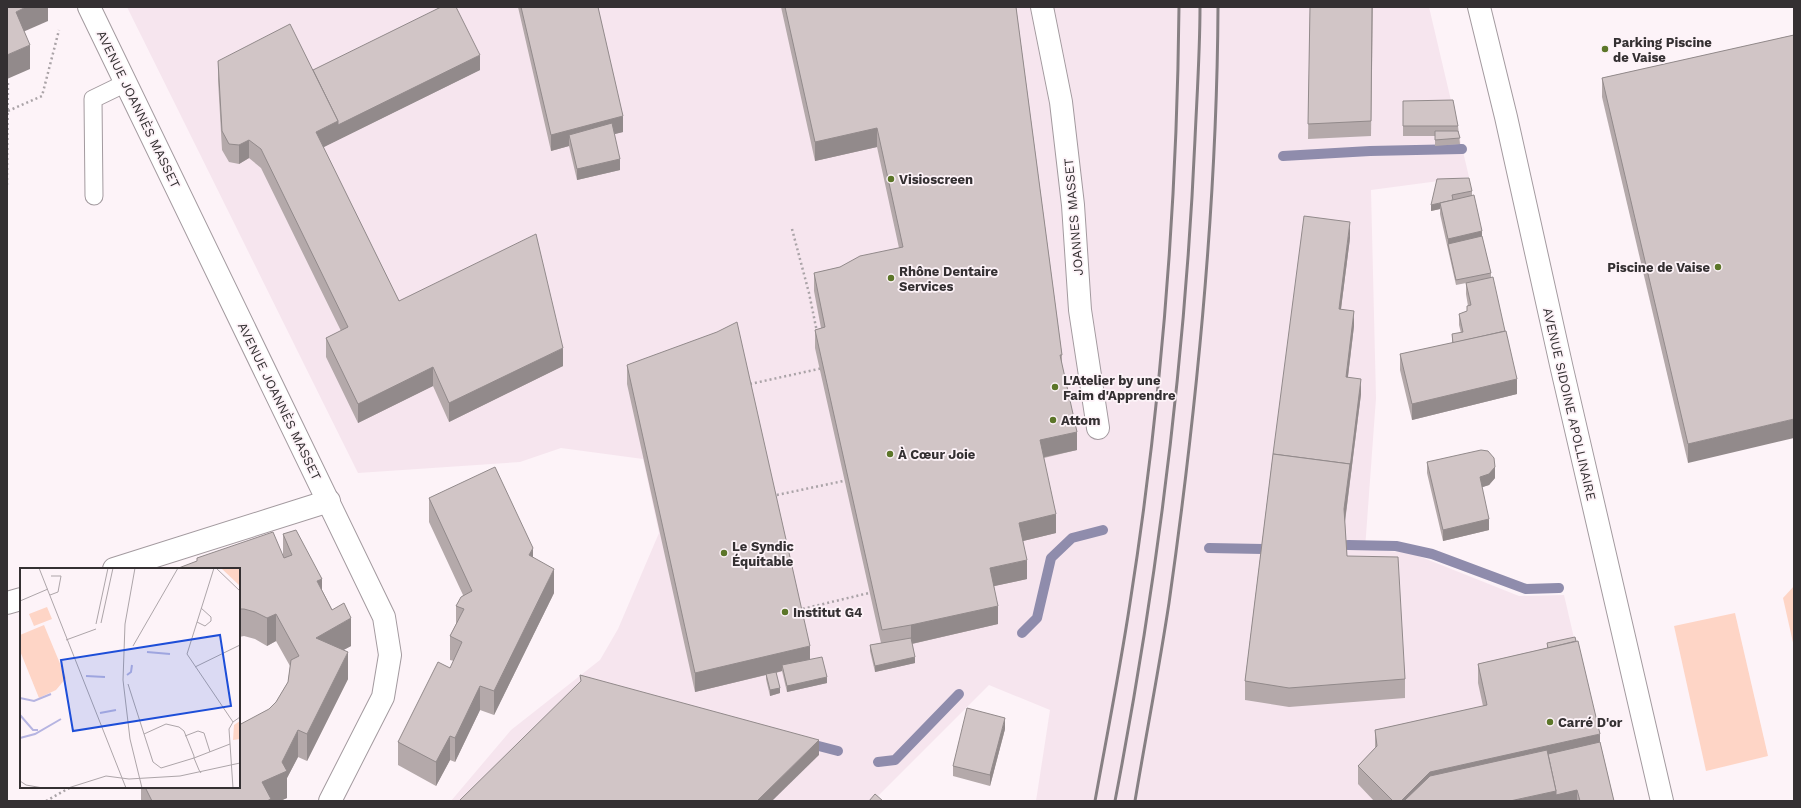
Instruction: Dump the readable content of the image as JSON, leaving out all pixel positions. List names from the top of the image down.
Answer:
{
  "streets": {
    "street": ["AVENUE JOANNÈS MASSET", "JOANNES MASSET", "AVENUE SIDOINE APOLLINAIRE"]
  },
  "places": [
    "Parking Piscine de Vaise",
    "Visioscreen",
    "Piscine de Vaise",
    "Rhône Dentaire Services",
    "L'Atelier by une Faim d'Apprendre",
    "Attom",
    "À Cœur Joie",
    "Le Syndic Équitable",
    "Institut G4",
    "Carré D'or"
  ]
}
